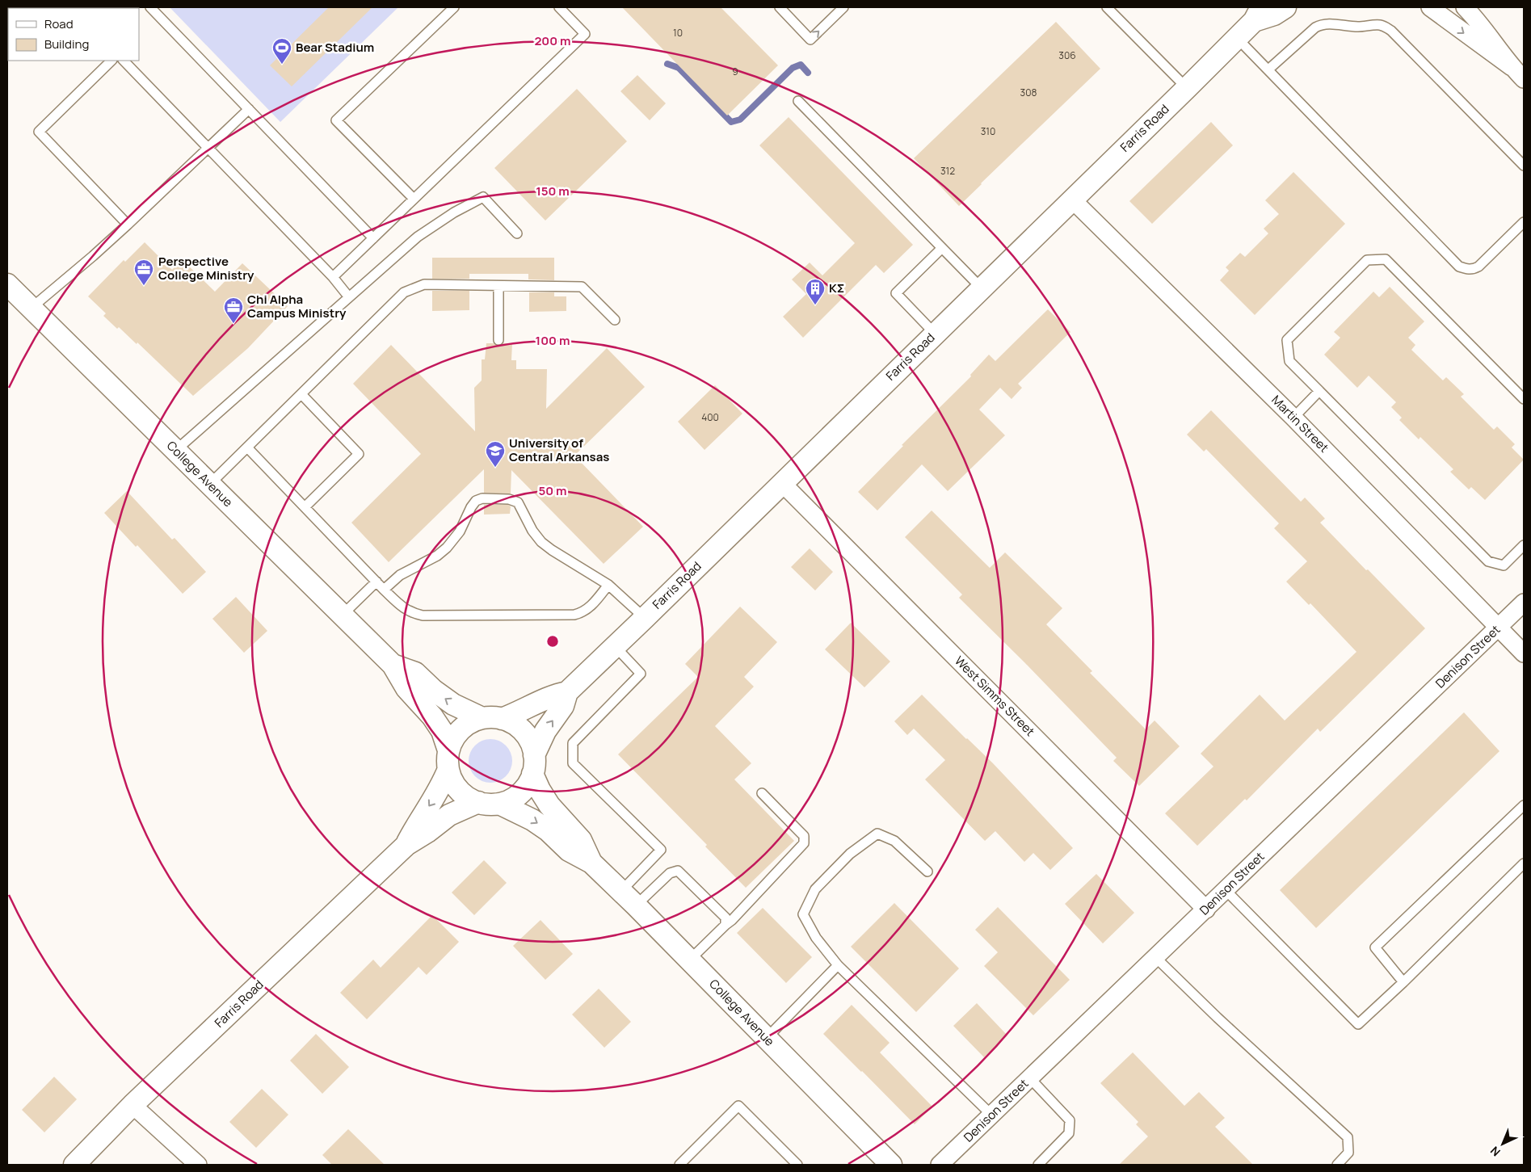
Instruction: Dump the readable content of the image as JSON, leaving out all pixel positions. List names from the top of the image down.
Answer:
{
  "streets": {
    "street": [
      "Farris Road",
      "Martin Street",
      "College Avenue",
      "Denison Street",
      "West Simms Street"
    ]
  },
  "crossings": [
    ["Farris Road", "Martin Street"],
    ["Farris Road", "College Avenue"],
    ["Farris Road", "West Simms Street"],
    ["Martin Street", "Denison Street"],
    ["Denison Street", "West Simms Street"]
  ],
  "places": {
    "sports": ["Bear Stadium"],
    "office": ["Perspective College Ministry", "Chi Alpha Campus Ministry"],
    "building": ["KΣ"],
    "school or university": ["University of Central Arkansas"]
  },
  "house_numbers": [
    "10",
    "306",
    "9",
    "308",
    "310",
    "312",
    "400"
  ],
  "legend": ["Road", "Building"],
  "north": "bottom left",
  "rings": [
    "200 m",
    "150 m",
    "100 m",
    "50 m"
  ]
}
